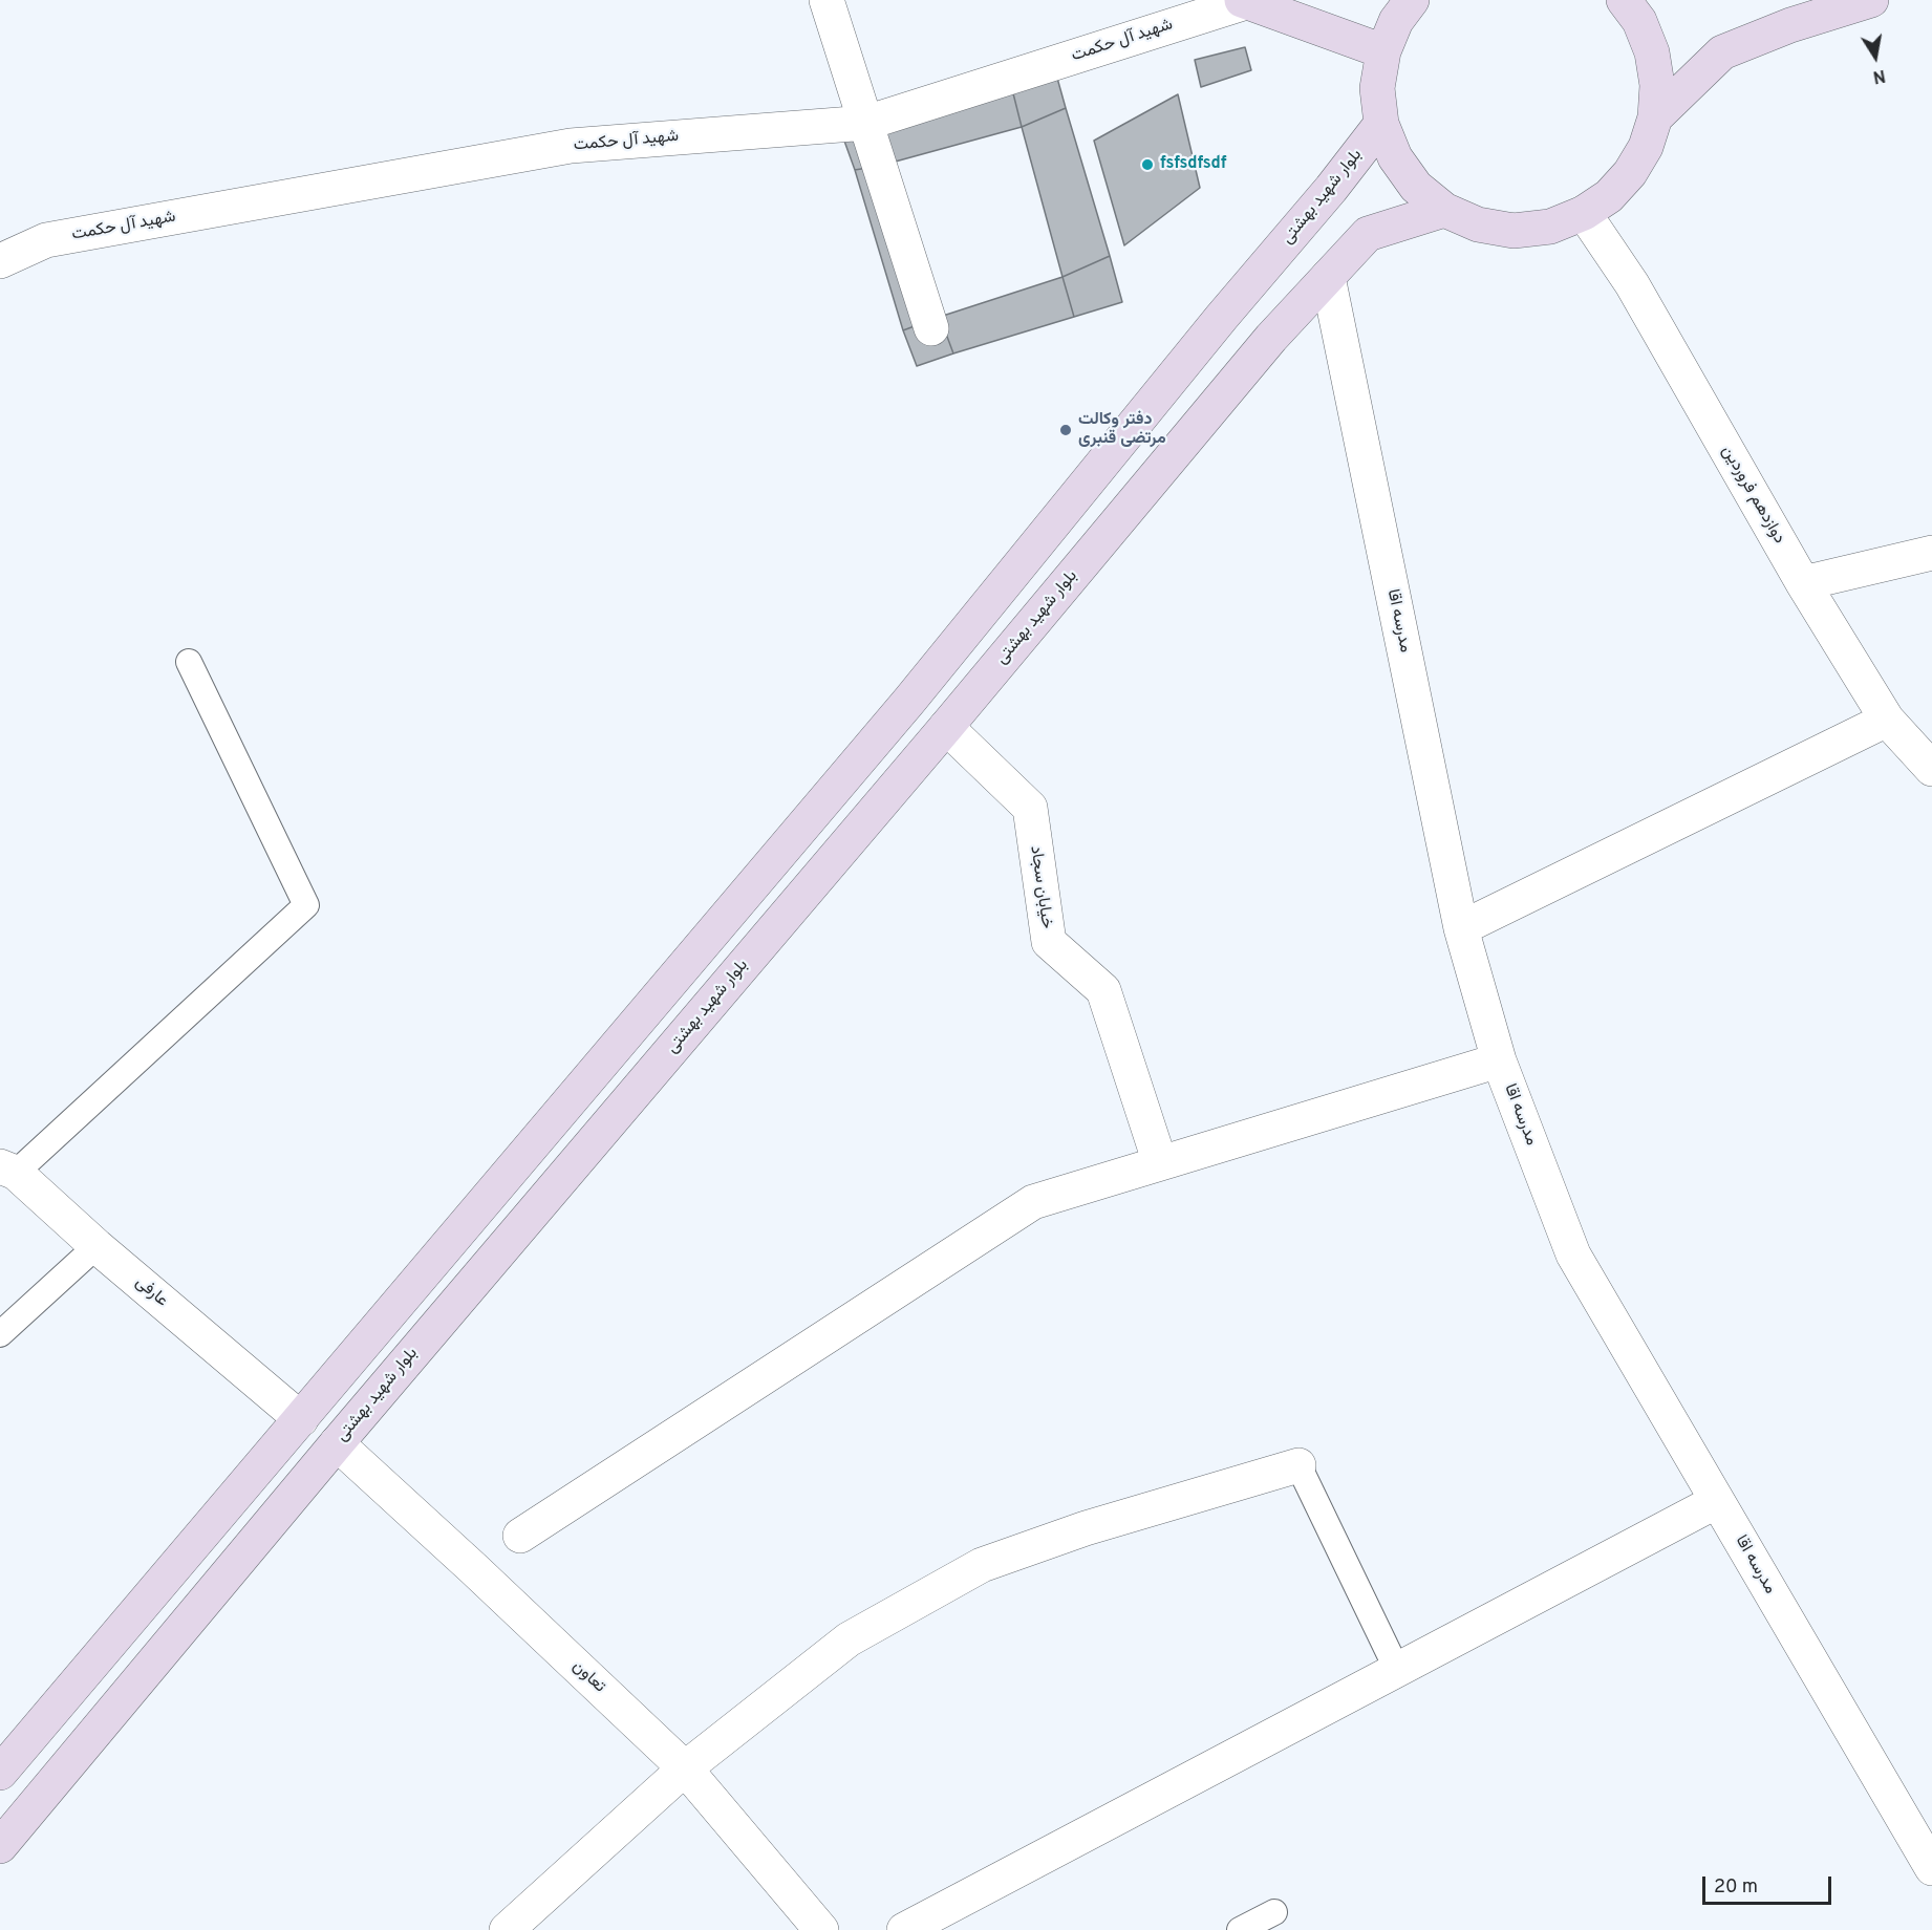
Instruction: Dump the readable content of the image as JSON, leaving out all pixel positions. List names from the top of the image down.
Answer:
{
  "streets": {
    "main road": ["بلوار شهید بهشتی"],
    "street": [
      "شهید آل حکمت",
      "دوازدهم فروردین",
      "مدرسه اقا",
      "خیابان سجاد",
      "عارفی",
      "تعاون"
    ]
  },
  "crossings": [
    ["بلوار شهید بهشتی", "مدرسه اقا"],
    ["بلوار شهید بهشتی", "خیابان سجاد"],
    ["بلوار شهید بهشتی", "عارفی"],
    ["بلوار شهید بهشتی", "تعاون"]
  ],
  "places": ["fsfsdfsdf", "دفتر وکالت مرتضی قنبری"],
  "scale_bar": "20 m",
  "north": "bottom"
}
